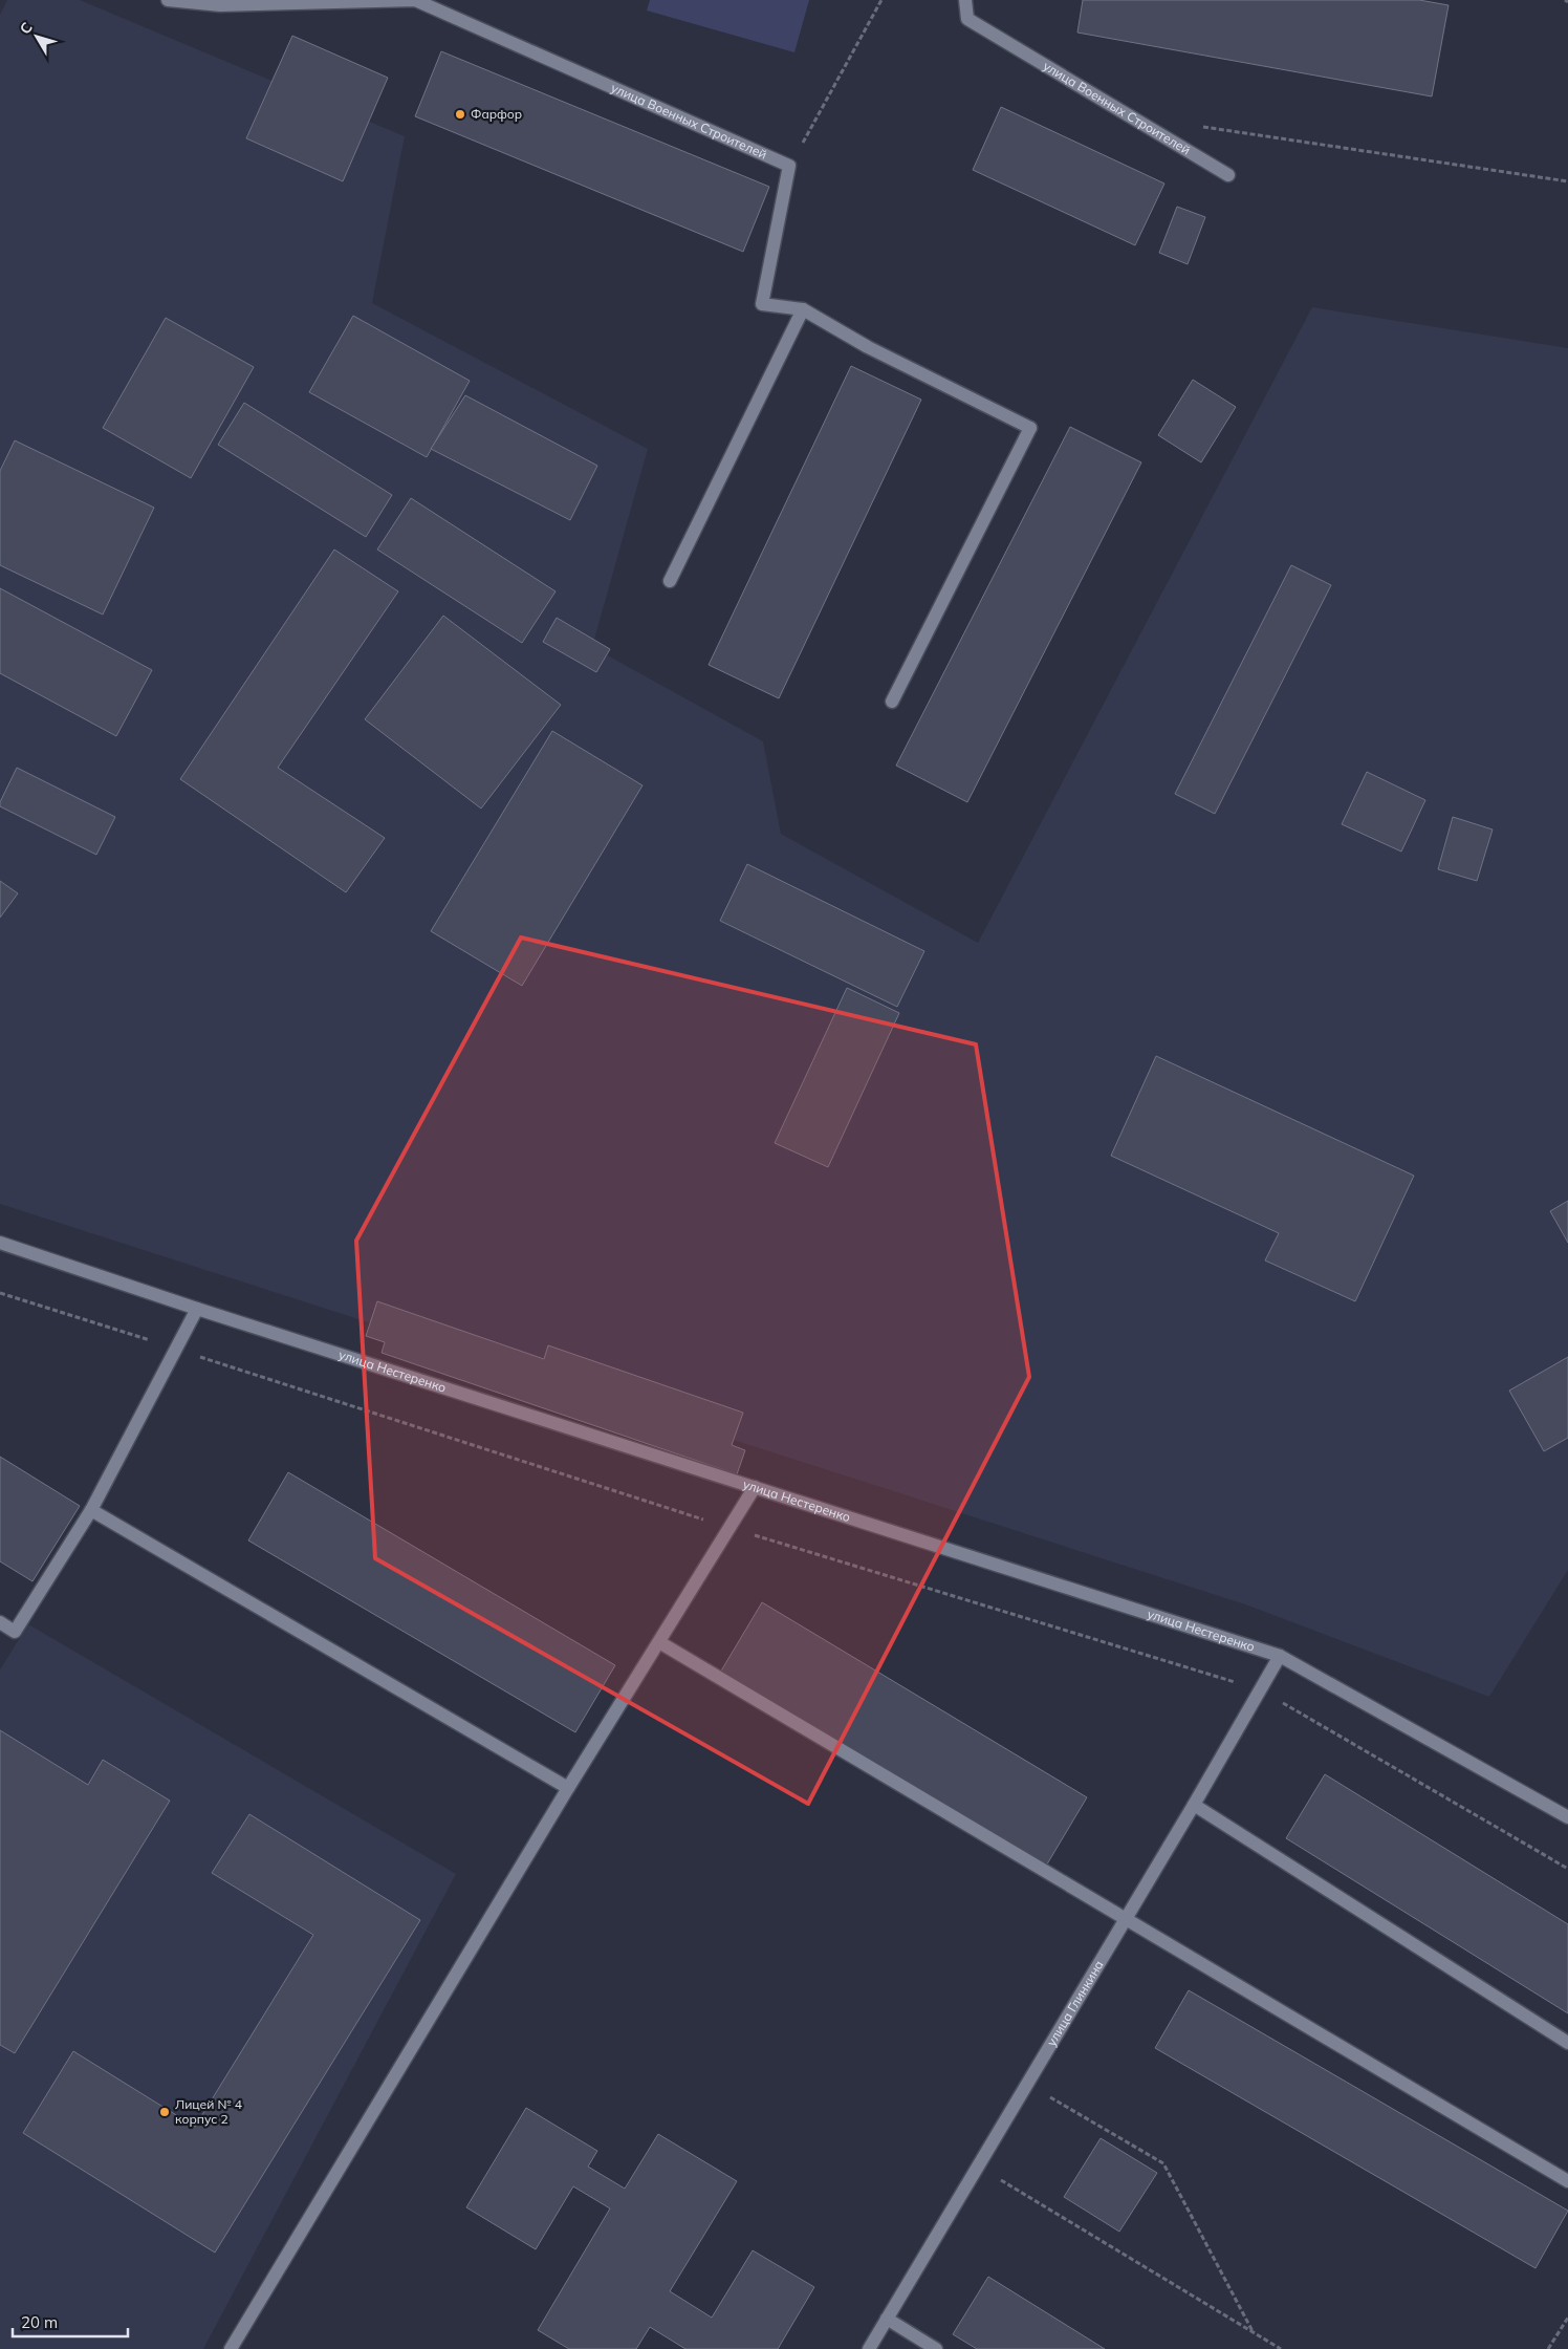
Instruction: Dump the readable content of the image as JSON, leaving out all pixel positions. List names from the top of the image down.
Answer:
{
  "streets": {
    "street": ["улица Военных Строителей", "улица Нестеренко", "улица Глинкина"]
  },
  "crossings": [
    ["улица Нестеренко", "улица Глинкина"]
  ],
  "places": ["Фарфор", "Лицей № 4 корпус 2"],
  "scale_bar": "20 m",
  "north": "top left"
}
